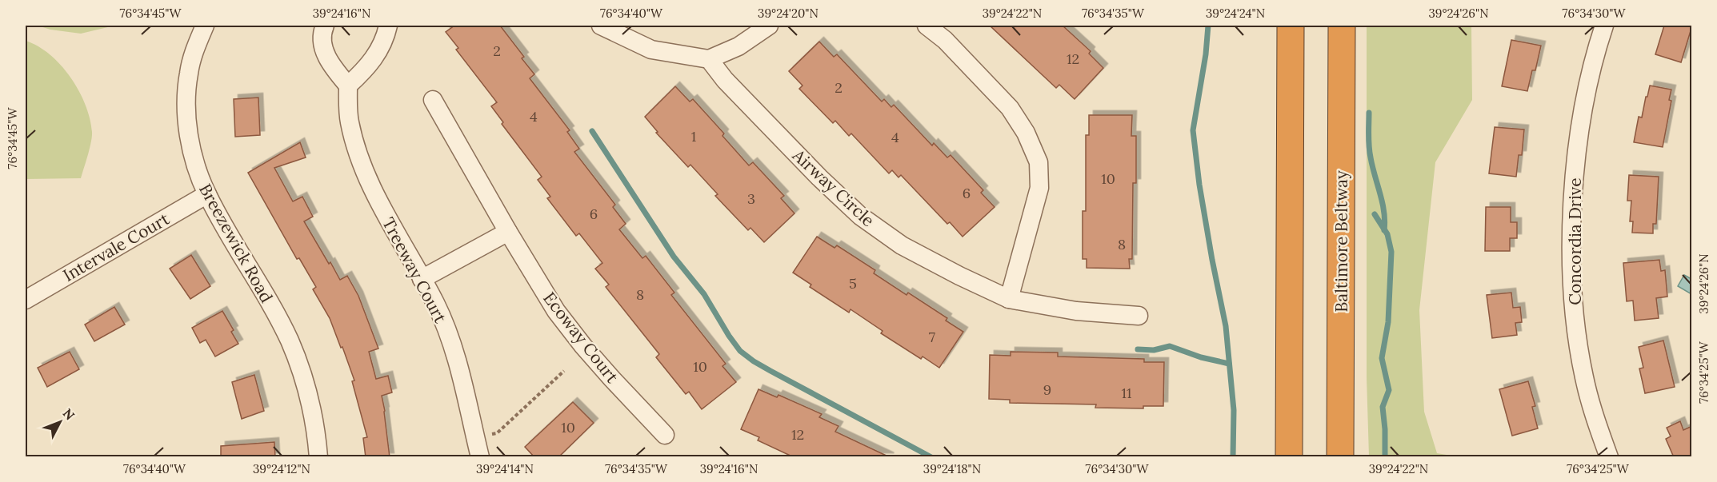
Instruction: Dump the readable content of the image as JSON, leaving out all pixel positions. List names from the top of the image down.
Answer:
{
  "streets": {
    "highway": ["Baltimore Beltway"],
    "street": [
      "Airway Circle",
      "Concordia Drive",
      "Breezewick Road",
      "Intervale Court",
      "Treeway Court",
      "Ecoway Court"
    ]
  },
  "crossings": [
    ["Breezewick Road", "Intervale Court"]
  ],
  "house_numbers": [
    "2",
    "12",
    "2",
    "4",
    "1",
    "4",
    "10",
    "6",
    "3",
    "6",
    "8",
    "5",
    "8",
    "7",
    "10",
    "9",
    "11",
    "10",
    "12"
  ],
  "north": "top right",
  "coordinates": [
    "76°34'45\"W",
    "39°24'16\"N",
    "76°34'40\"W",
    "39°24'20\"N",
    "39°24'22\"N",
    "76°34'35\"W",
    "39°24'24\"N",
    "39°24'26\"N",
    "76°34'30\"W",
    "76°34'25\"W",
    "39°24'12\"N",
    "39°24'14\"N",
    "39°24'18\"N"
  ]
}
